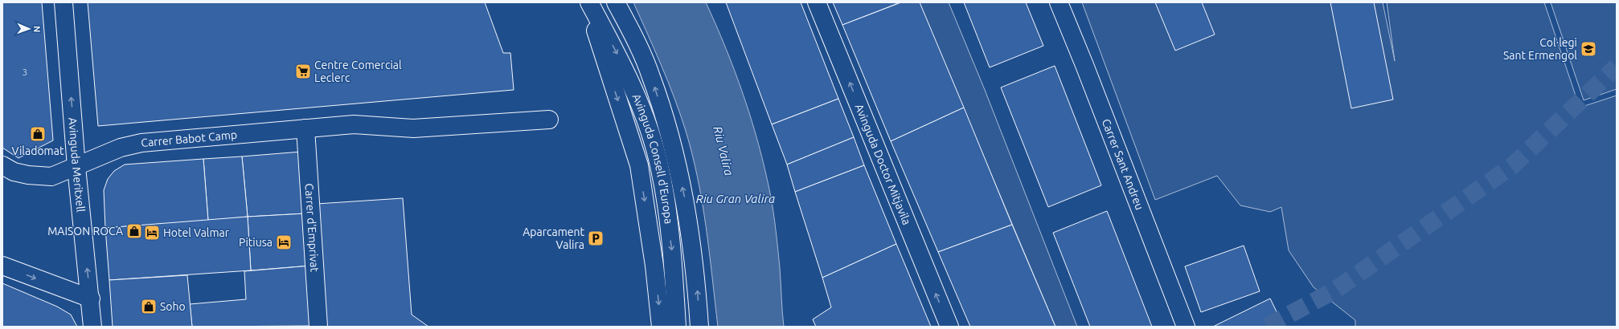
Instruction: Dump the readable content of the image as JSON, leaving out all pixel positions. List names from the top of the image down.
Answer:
{
  "streets": {
    "main road": [
      "Carrer Babot Camp",
      "Avinguda Consell d'Europa",
      "Avinguda Meritxell",
      "Avinguda Doctor Mitjavila",
      "Carrer Sant Andreu",
      "Carrer d'Emprivat"
    ]
  },
  "crossings": [
    ["Carrer Babot Camp", "Avinguda Meritxell"],
    ["Carrer Babot Camp", "Carrer d'Emprivat"]
  ],
  "one_way": ["Avinguda Meritxell", "Avinguda Doctor Mitjavila"],
  "water": ["Riu Valira", "Riu Gran Valira"],
  "places": {
    "school or university": ["Col·legi Sant Ermengol"],
    "supermarket": ["Centre Comercial Leclerc"],
    "shop": ["Viladomat", "MAISON ROCA", "Soho"],
    "hotel": ["Hotel Valmar", "Pitiusa"],
    "parking": ["Aparcament Valira"]
  },
  "house_numbers": ["3"],
  "north": "right"
}
